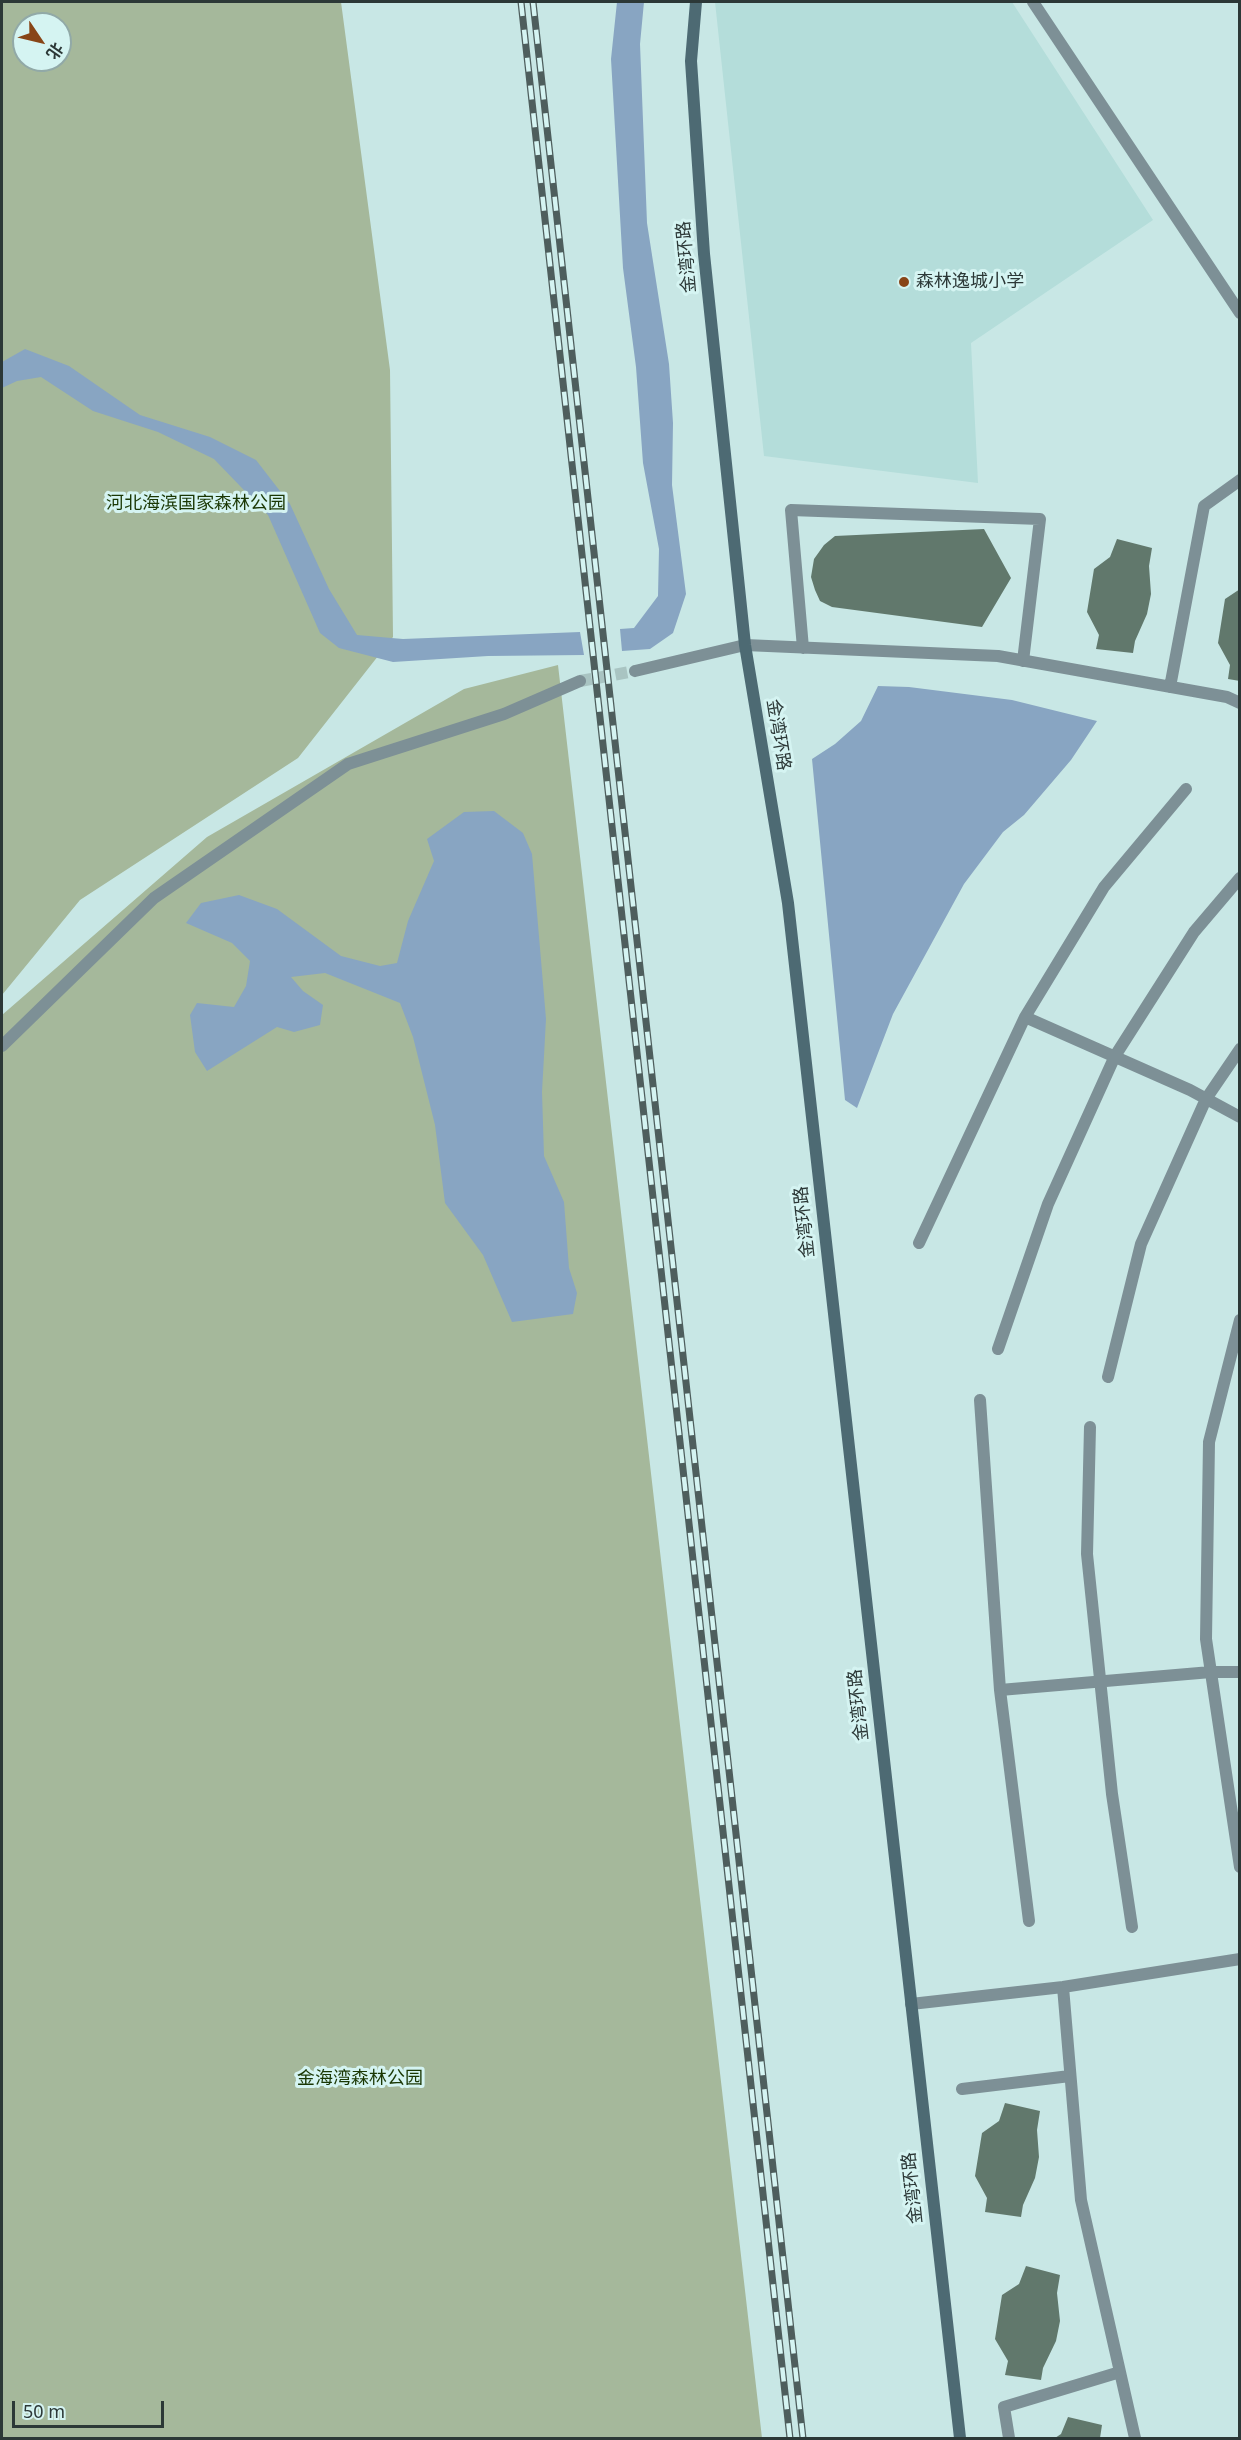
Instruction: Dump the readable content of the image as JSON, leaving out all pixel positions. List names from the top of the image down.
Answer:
{
  "streets": {
    "main road": ["金湾环路"]
  },
  "parks": ["河北海滨国家森林公园", "金海湾森林公园"],
  "places": ["森林逸城小学"],
  "scale_bar": "50 m",
  "north": "bottom right"
}
